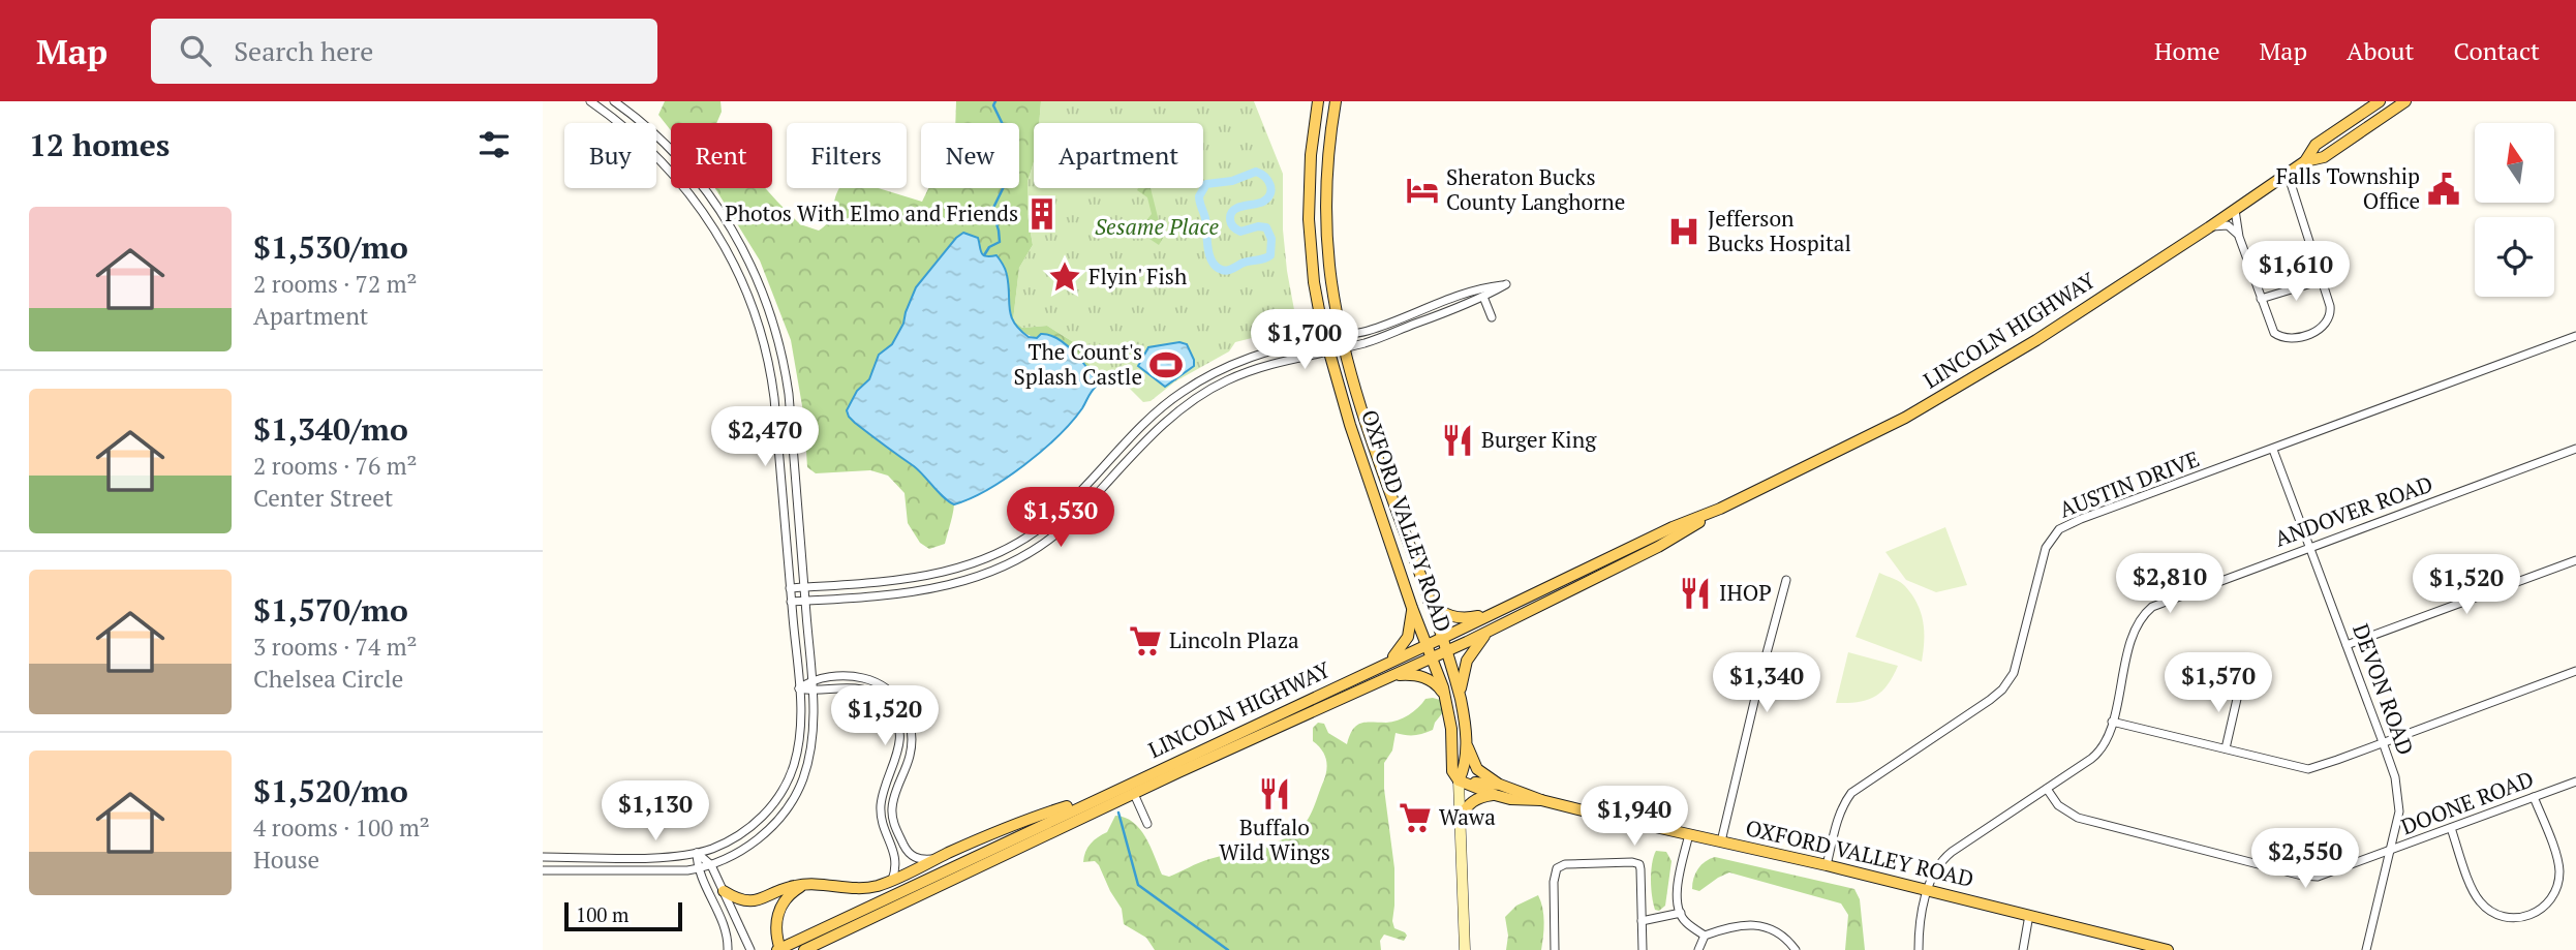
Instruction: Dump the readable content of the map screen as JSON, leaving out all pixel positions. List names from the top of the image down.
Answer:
{
  "streets": {
    "main road": ["LINCOLN HIGHWAY", "OXFORD VALLEY ROAD"],
    "street": [
      "AUSTIN DRIVE",
      "ANDOVER ROAD",
      "DEVON ROAD",
      "DOONE ROAD"
    ]
  },
  "crossings": [
    ["LINCOLN HIGHWAY", "OXFORD VALLEY ROAD"],
    ["AUSTIN DRIVE", "OXFORD VALLEY ROAD"],
    ["AUSTIN DRIVE", "DEVON ROAD"],
    ["ANDOVER ROAD", "OXFORD VALLEY ROAD"],
    ["ANDOVER ROAD", "DEVON ROAD"],
    ["ANDOVER ROAD", "DOONE ROAD"],
    ["DEVON ROAD", "DOONE ROAD"]
  ],
  "parks": ["Sesame Place"],
  "places": {
    "public building": ["Falls Township Office"],
    "hotel": ["Sheraton Bucks County Langhorne"],
    "building": ["Photos With Elmo and Friends"],
    "hospital": ["Jefferson Bucks Hospital"],
    "place": ["Flyin' Fish"],
    "sports": ["The Count's Splash Castle"],
    "restaurant": ["Burger King", "IHOP", "Buffalo Wild Wings"],
    "supermarket": ["Lincoln Plaza", "Wawa"]
  },
  "scale_bar": "100 m",
  "north": "top",
  "page": {
    "header": "Map",
    "search": "Search here",
    "nav": [
      "Home",
      "Map",
      "About",
      "Contact"
    ],
    "heading": "12 homes",
    "chip": [
      "Buy",
      "Rent",
      "Filters",
      "New",
      "Apartment"
    ],
    "list": [
      {
        "name": "$1,530/mo",
        "note": "2 rooms · 72 m² · Apartment"
      },
      {
        "name": "$1,340/mo",
        "note": "2 rooms · 76 m² · Center Street"
      },
      {
        "name": "$1,570/mo",
        "note": "3 rooms · 74 m² · Chelsea Circle"
      },
      {
        "name": "$1,520/mo",
        "note": "4 rooms · 100 m² · House"
      }
    ],
    "price": [
      "$1,610",
      "$1,700",
      "$2,470",
      "$1,530",
      "$2,810",
      "$1,520",
      "$1,340",
      "$1,570",
      "$1,520",
      "$1,130",
      "$1,940",
      "$2,550"
    ],
    "scale": "100 m"
  }
}
